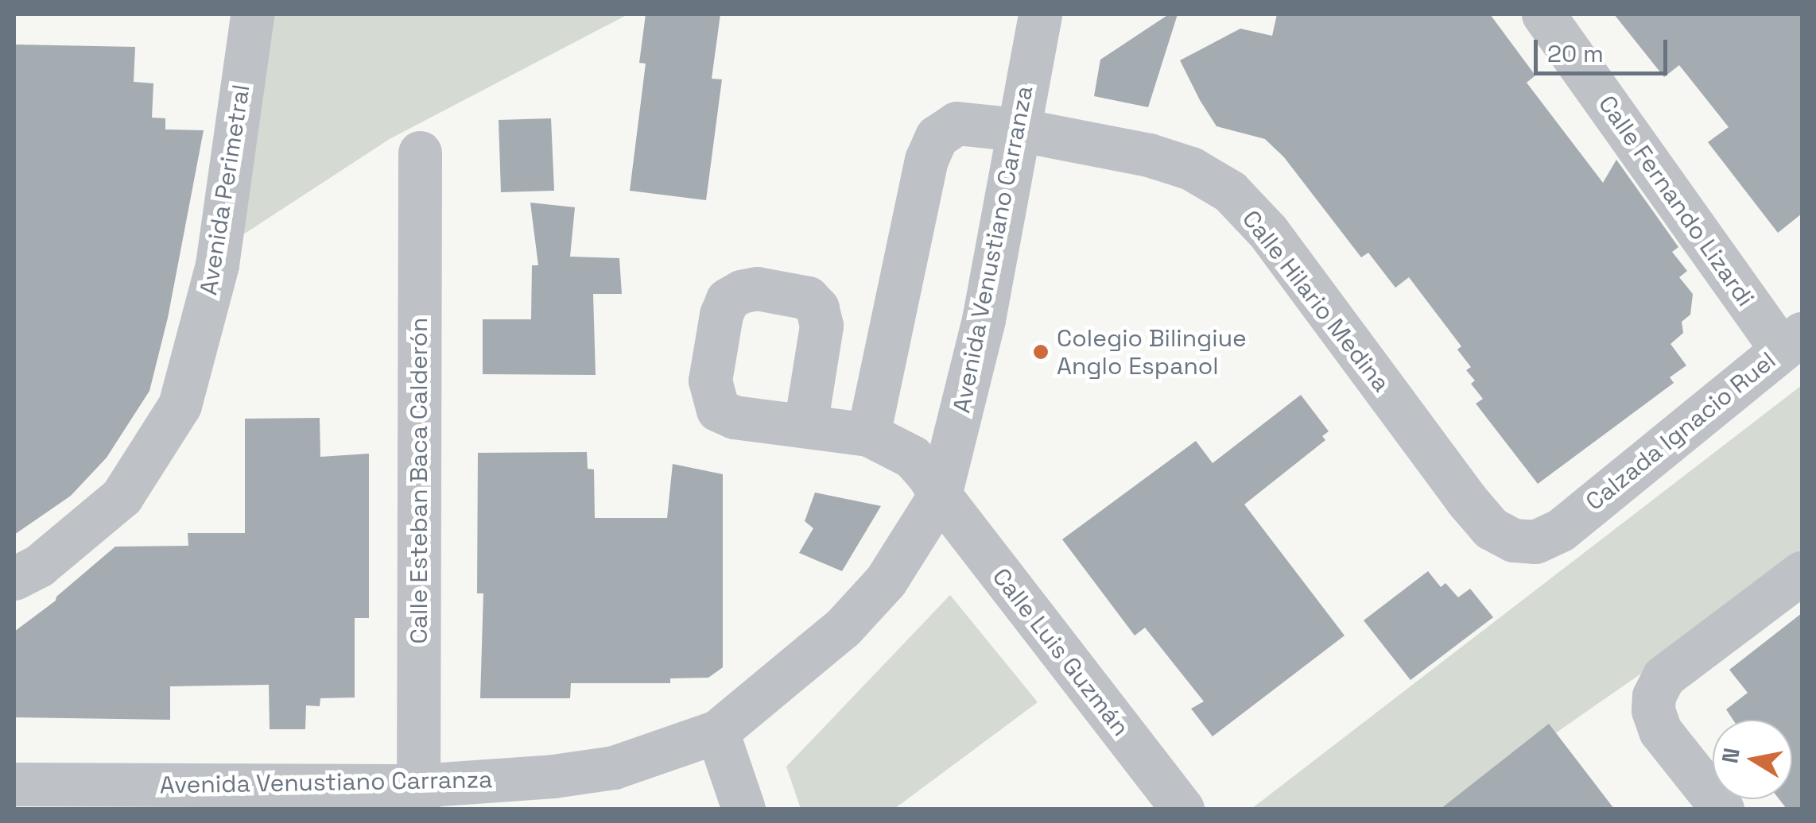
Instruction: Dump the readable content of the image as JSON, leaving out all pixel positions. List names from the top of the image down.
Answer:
{
  "streets": {
    "street": [
      "Avenida Perimetral",
      "Calle Fernando Lizardi",
      "Avenida Venustiano Carranza",
      "Calle Hilario Medina",
      "Calzada Ignacio Ruel",
      "Calle Esteban Baca Calderón",
      "Calle Luis Guzmán"
    ]
  },
  "crossings": [
    ["Calle Fernando Lizardi", "Calzada Ignacio Ruel"],
    ["Avenida Venustiano Carranza", "Calle Hilario Medina"],
    ["Avenida Venustiano Carranza", "Calle Esteban Baca Calderón"],
    ["Avenida Venustiano Carranza", "Calle Luis Guzmán"],
    ["Calle Hilario Medina", "Calzada Ignacio Ruel"],
    ["Calle Hilario Medina", "Calle Luis Guzmán"]
  ],
  "places": ["Colegio Bilingiue Anglo Espanol"],
  "scale_bar": "20 m",
  "north": "left"
}
